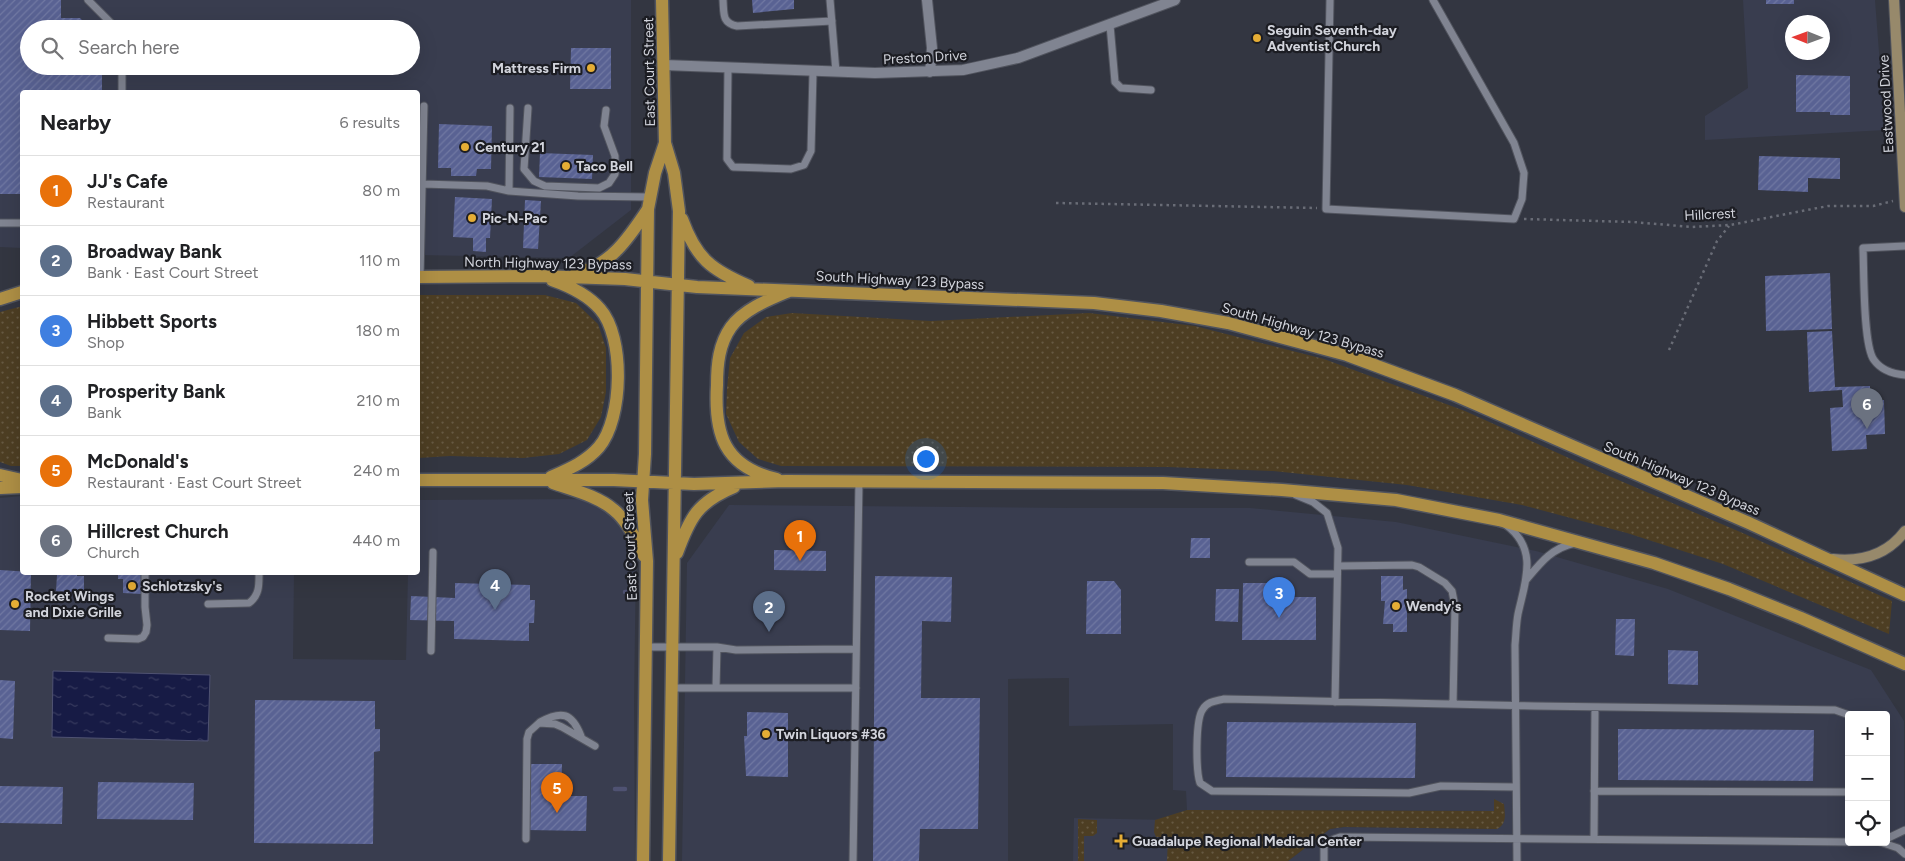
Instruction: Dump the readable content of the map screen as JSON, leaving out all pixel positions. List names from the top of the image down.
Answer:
{
  "streets": {
    "main road": [
      "East Court Street",
      "Eastwood Drive",
      "North Highway 123 Bypass",
      "South Highway 123 Bypass"
    ],
    "street": ["Preston Drive"],
    "path": ["Hillcrest"]
  },
  "crossings": [
    ["Preston Drive", "East Court Street"],
    ["East Court Street", "North Highway 123 Bypass"],
    ["East Court Street", "South Highway 123 Bypass"],
    ["Eastwood Drive", "Hillcrest"],
    ["North Highway 123 Bypass", "South Highway 123 Bypass"]
  ],
  "places": {
    "other": [
      "Seguin Seventh-day Adventist Church",
      "Mattress Firm",
      "Century 21",
      "Taco Bell",
      "Pic-N-Pac",
      "Schlotzsky's",
      "Rocket Wings and Dixie Grille",
      "Wendy's",
      "Twin Liquors #36"
    ],
    "health": ["Guadalupe Regional Medical Center"]
  },
  "north": "left",
  "page": {
    "search": "Search here",
    "heading": ["Nearby", "6 results"],
    "list": [
      {
        "mark": "1",
        "name": "JJ's Cafe",
        "note": "Restaurant",
        "value": "80 m"
      },
      {
        "mark": "2",
        "name": "Broadway Bank",
        "note": "Bank · East Court Street",
        "value": "110 m"
      },
      {
        "mark": "3",
        "name": "Hibbett Sports",
        "note": "Shop",
        "value": "180 m"
      },
      {
        "mark": "4",
        "name": "Prosperity Bank",
        "note": "Bank",
        "value": "210 m"
      },
      {
        "mark": "5",
        "name": "McDonald's",
        "note": "Restaurant · East Court Street",
        "value": "240 m"
      },
      {
        "mark": "6",
        "name": "Hillcrest Church",
        "note": "Church",
        "value": "440 m"
      }
    ],
    "pins": [
      "6",
      "1",
      "4",
      "3",
      "2",
      "5"
    ],
    "map_buttons": ["+", "−"]
  }
}
